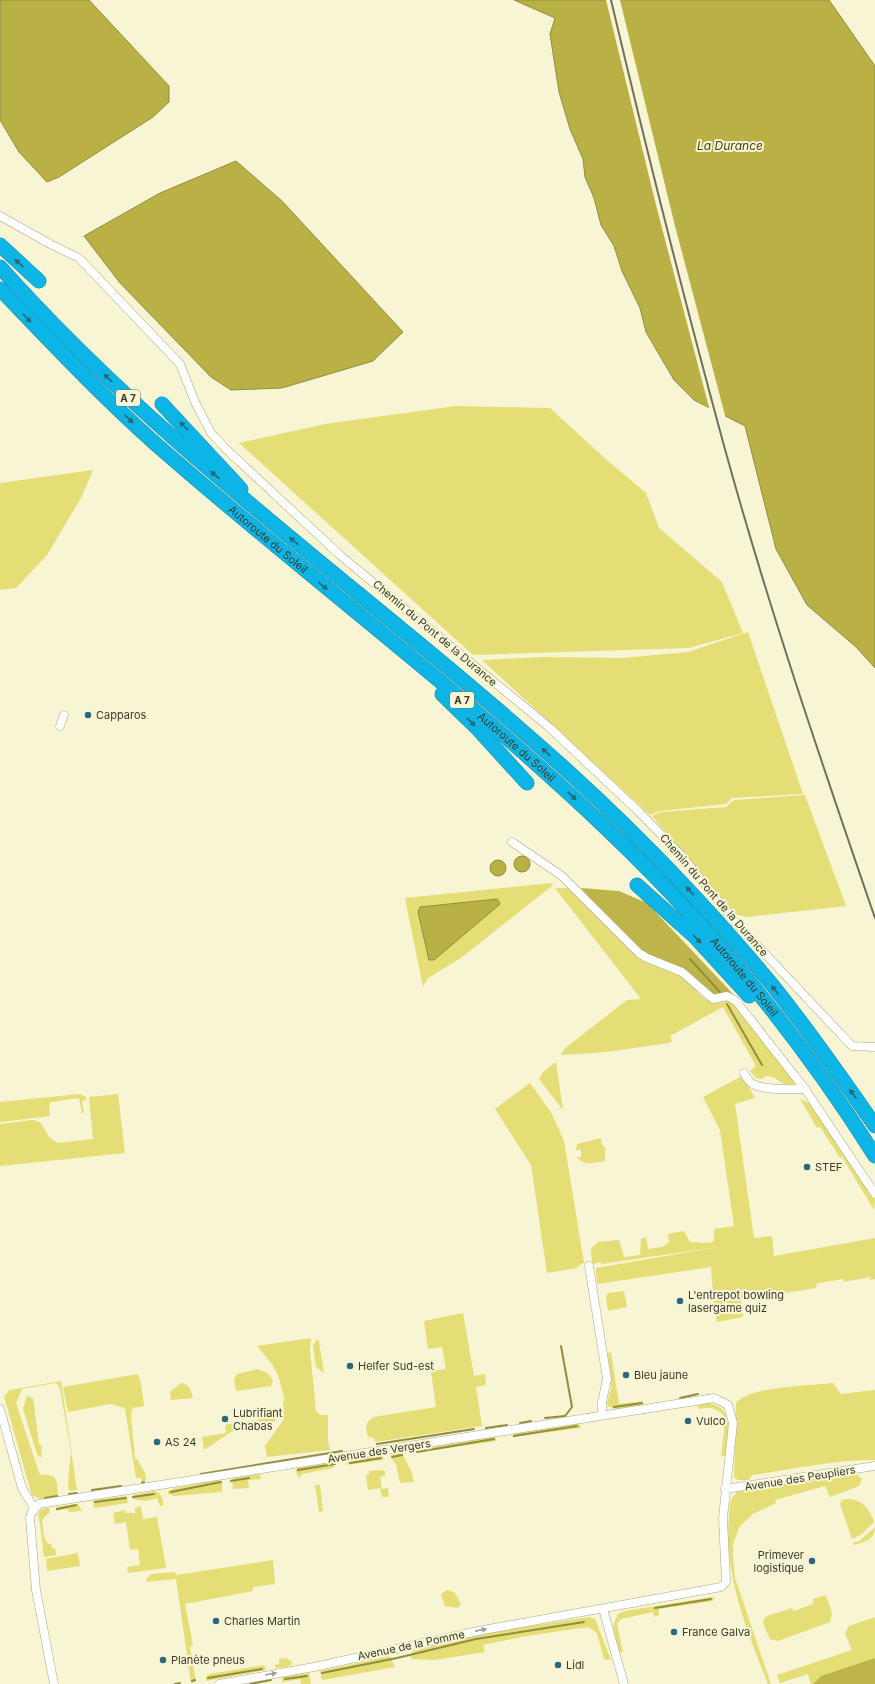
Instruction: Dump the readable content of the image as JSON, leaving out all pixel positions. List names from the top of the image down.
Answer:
{
  "streets": {
    "highway": ["A 7", "Autoroute du Soleil"],
    "street": [
      "Chemin du Pont de la Durance",
      "Avenue des Vergers",
      "Avenue des Peupliers",
      "Avenue de la Pomme"
    ]
  },
  "crossings": [
    ["Avenue des Vergers", "Avenue de la Pomme"],
    ["Avenue des Peupliers", "Avenue de la Pomme"]
  ],
  "one_way": ["Avenue de la Pomme"],
  "water": ["La Durance"],
  "places": [
    "Capparos",
    "STEF",
    "L'entrepot bowling lasergame quiz",
    "Helfer Sud-est",
    "Bleu jaune",
    "Lubrifiant Chabas",
    "Vulco",
    "AS 24",
    "Primever logistique",
    "Charles Martin",
    "France Galva",
    "Planète pneus",
    "Lidl"
  ]
}
